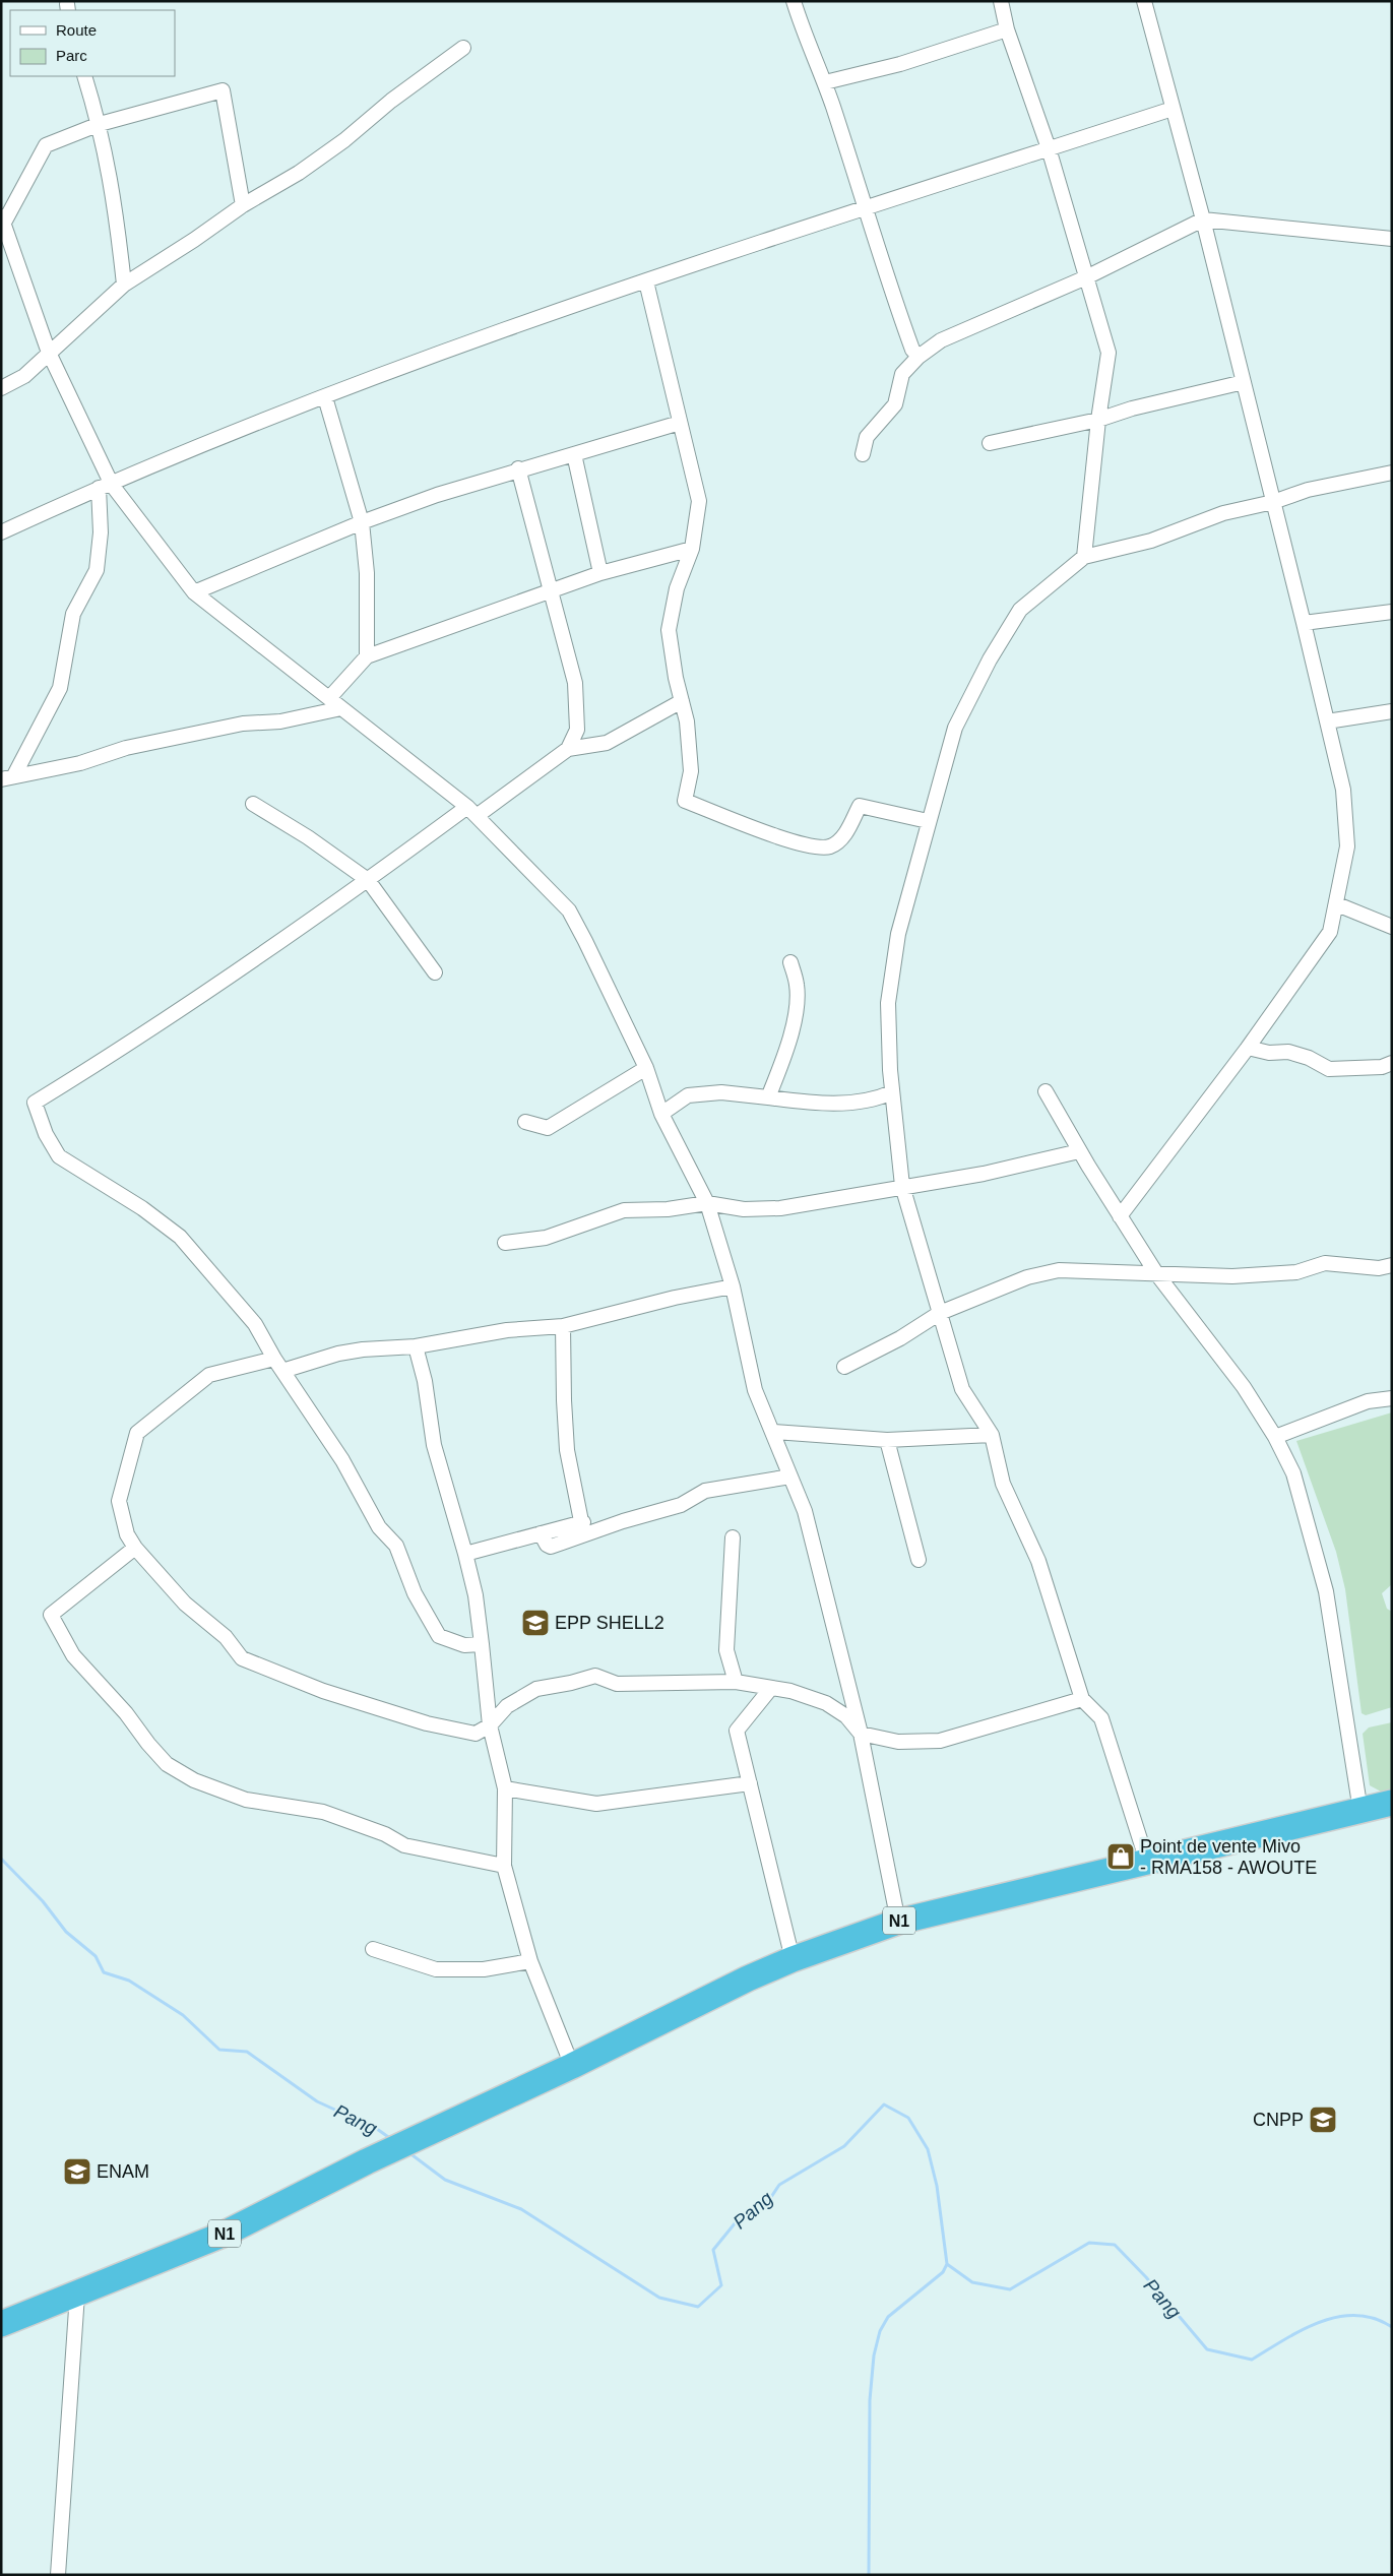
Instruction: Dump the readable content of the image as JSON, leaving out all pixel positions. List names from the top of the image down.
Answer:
{
  "streets": {
    "highway": ["N1"]
  },
  "water": ["Pang"],
  "places": {
    "school or university": ["EPP SHELL2", "CNPP", "ENAM"],
    "shop": ["Point de vente Mivo - RMA158 - AWOUTE"]
  },
  "legend": ["Route", "Parc"]
}
